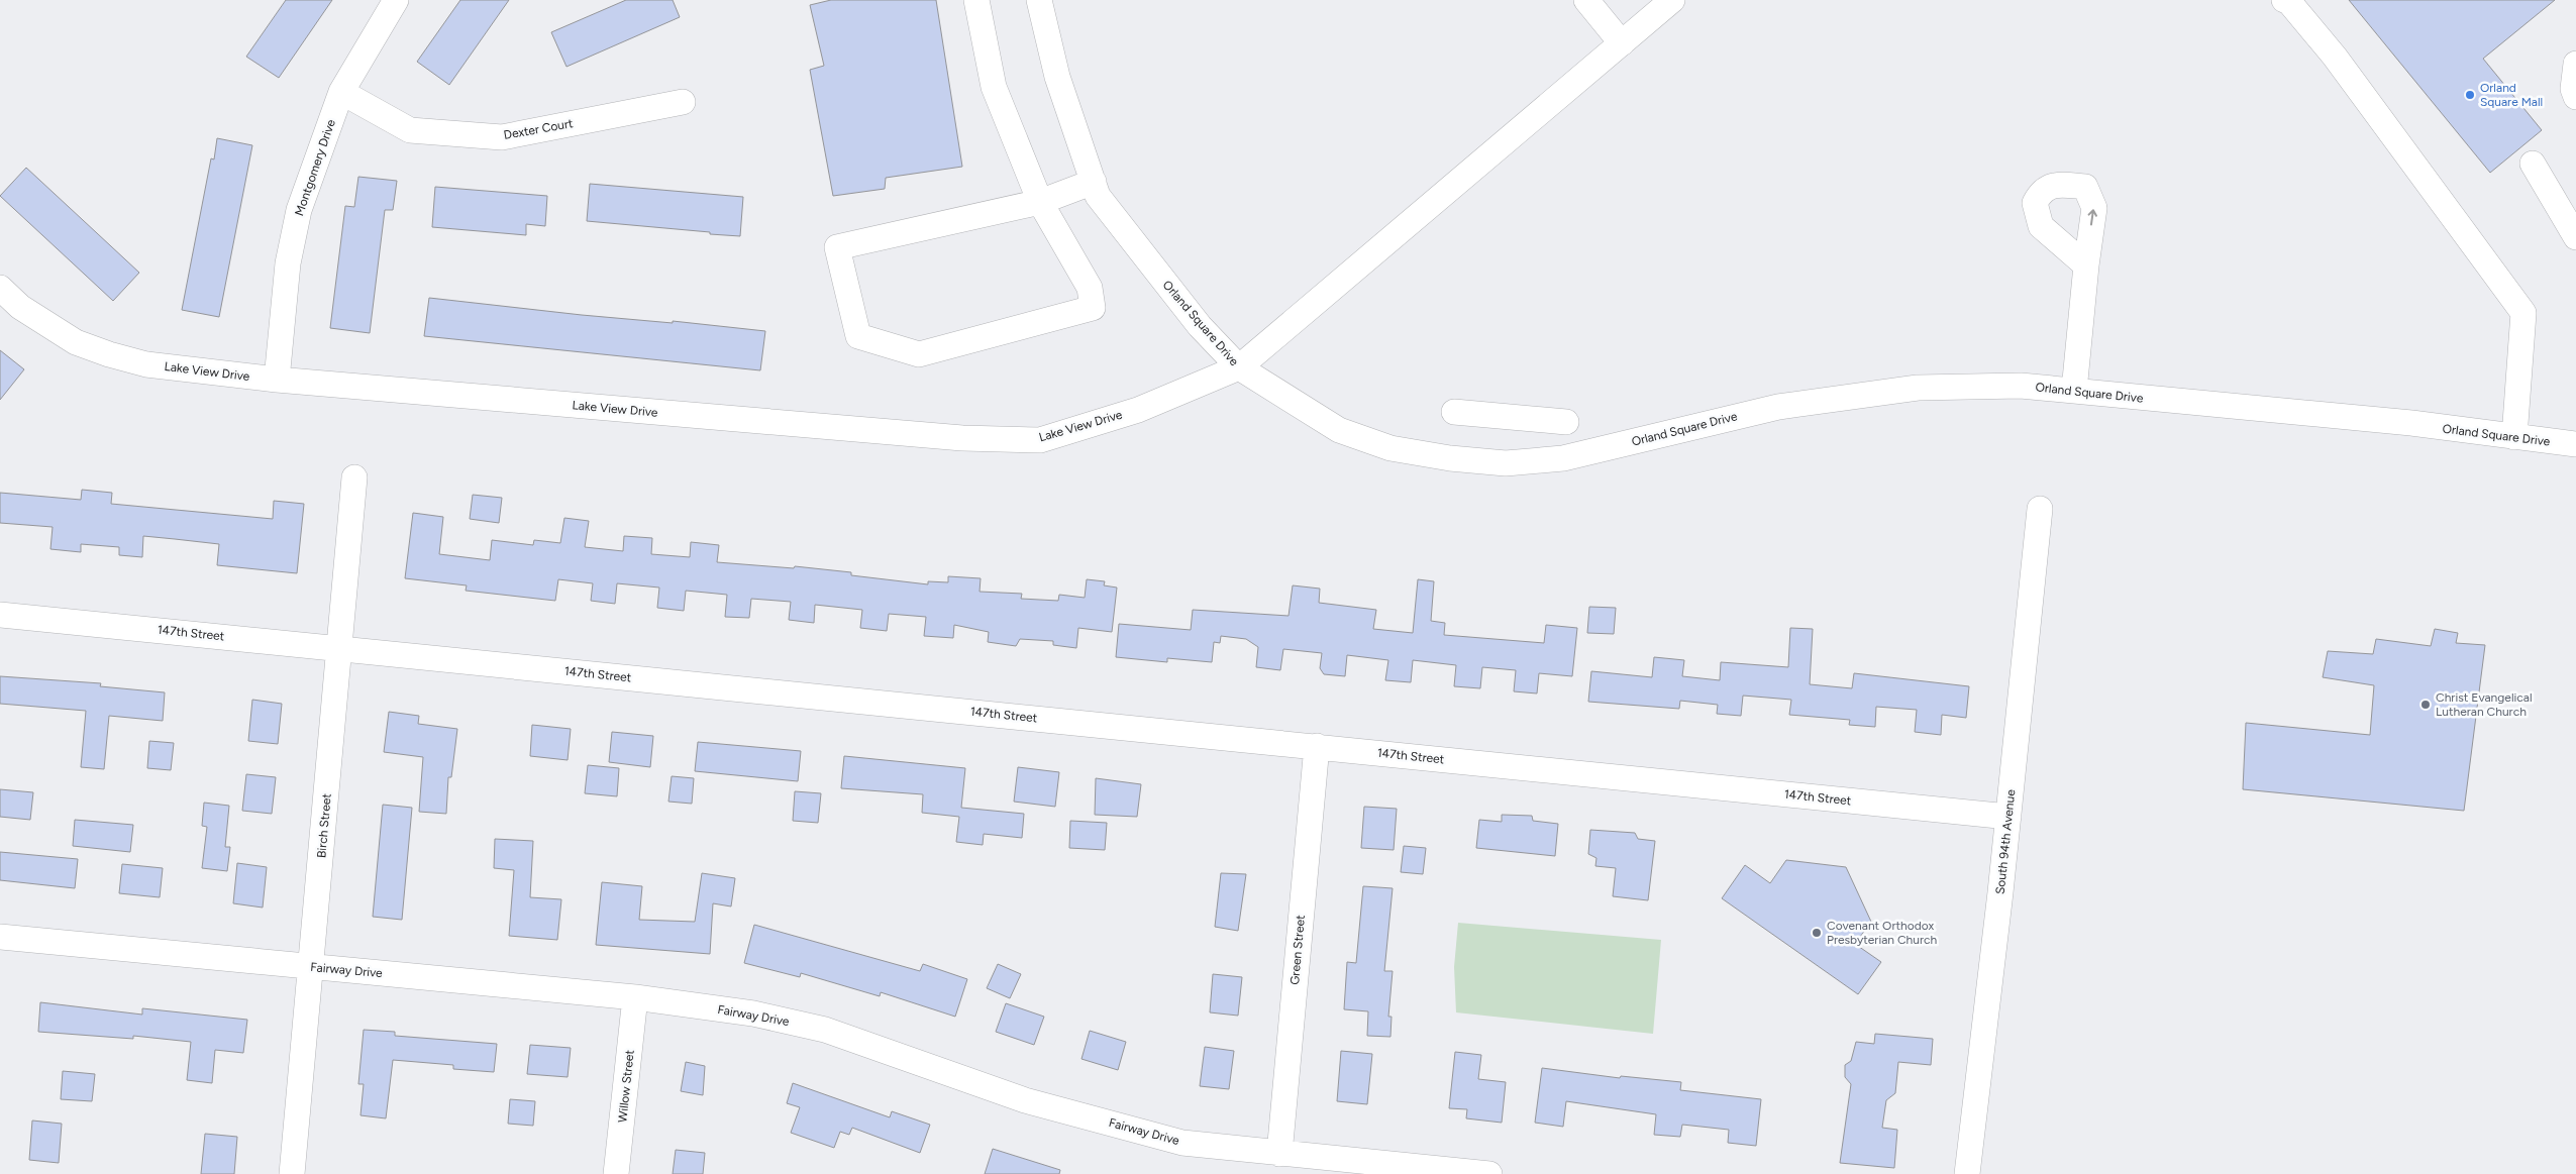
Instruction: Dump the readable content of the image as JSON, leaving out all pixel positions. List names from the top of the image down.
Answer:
{
  "streets": {
    "street": [
      "Dexter Court",
      "Montgomery Drive",
      "Orland Square Drive",
      "Lake View Drive",
      "147th Street",
      "Birch Street",
      "South 94th Avenue",
      "Green Street",
      "Fairway Drive",
      "Willow Street"
    ]
  },
  "crossings": [
    ["Dexter Court", "Montgomery Drive"],
    ["Montgomery Drive", "Lake View Drive"],
    ["Orland Square Drive", "Lake View Drive"],
    ["147th Street", "Birch Street"],
    ["147th Street", "South 94th Avenue"],
    ["147th Street", "Green Street"],
    ["Birch Street", "Fairway Drive"],
    ["Green Street", "Fairway Drive"],
    ["Fairway Drive", "Willow Street"]
  ],
  "places": ["Orland Square Mall", "Christ Evangelical Lutheran Church", "Covenant Orthodox Presbyterian Church"]
}
